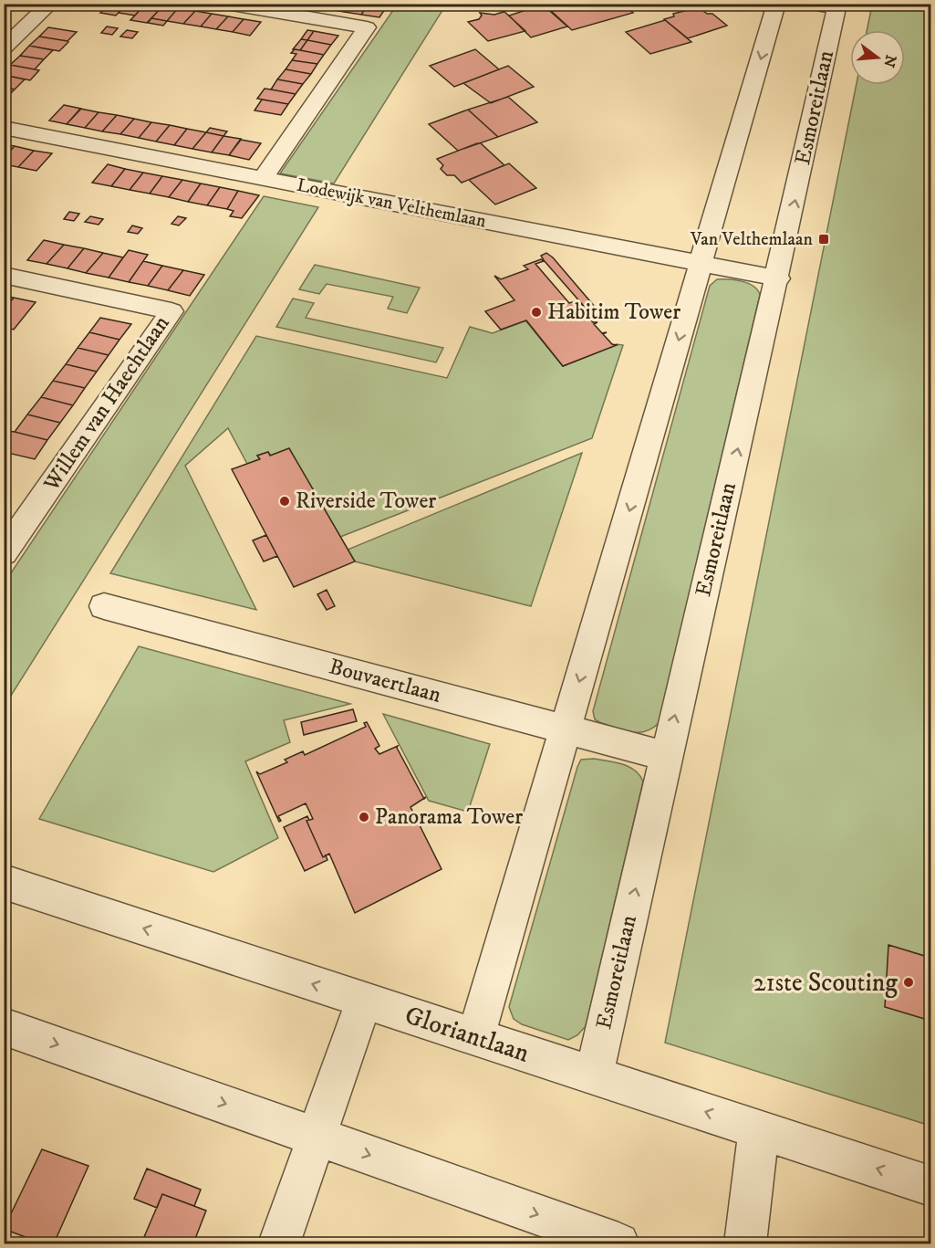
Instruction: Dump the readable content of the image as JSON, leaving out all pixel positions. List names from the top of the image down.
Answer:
{
  "streets": {
    "street": [
      "Esmoreitlaan",
      "Lodewijk van Velthemlaan",
      "Willem van Haechtlaan",
      "Bouvaertlaan",
      "Gloriantlaan"
    ]
  },
  "crossings": [
    ["Esmoreitlaan", "Lodewijk van Velthemlaan"],
    ["Esmoreitlaan", "Bouvaertlaan"],
    ["Esmoreitlaan", "Gloriantlaan"]
  ],
  "places": {
    "transit": ["Van Velthemlaan"],
    "other": [
      "Habitim Tower",
      "Riverside Tower",
      "Panorama Tower",
      "21ste Scouting"
    ]
  },
  "north": "right"
}
